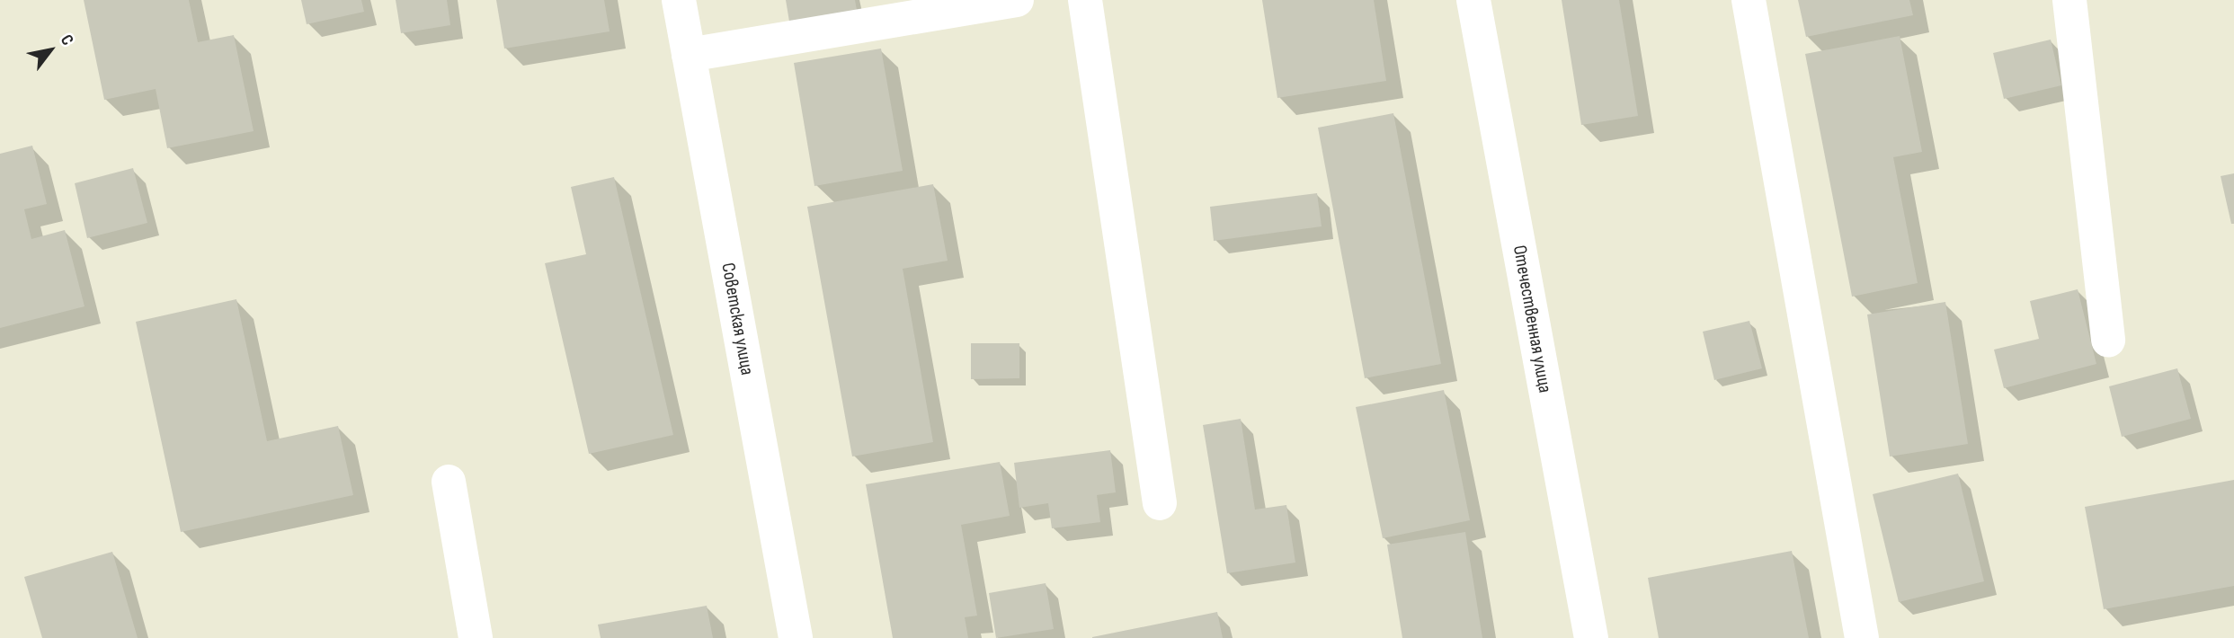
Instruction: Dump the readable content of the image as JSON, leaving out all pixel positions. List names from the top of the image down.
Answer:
{
  "streets": {
    "street": ["Советская улица", "Отечественная улица"]
  },
  "north": "top right"
}
